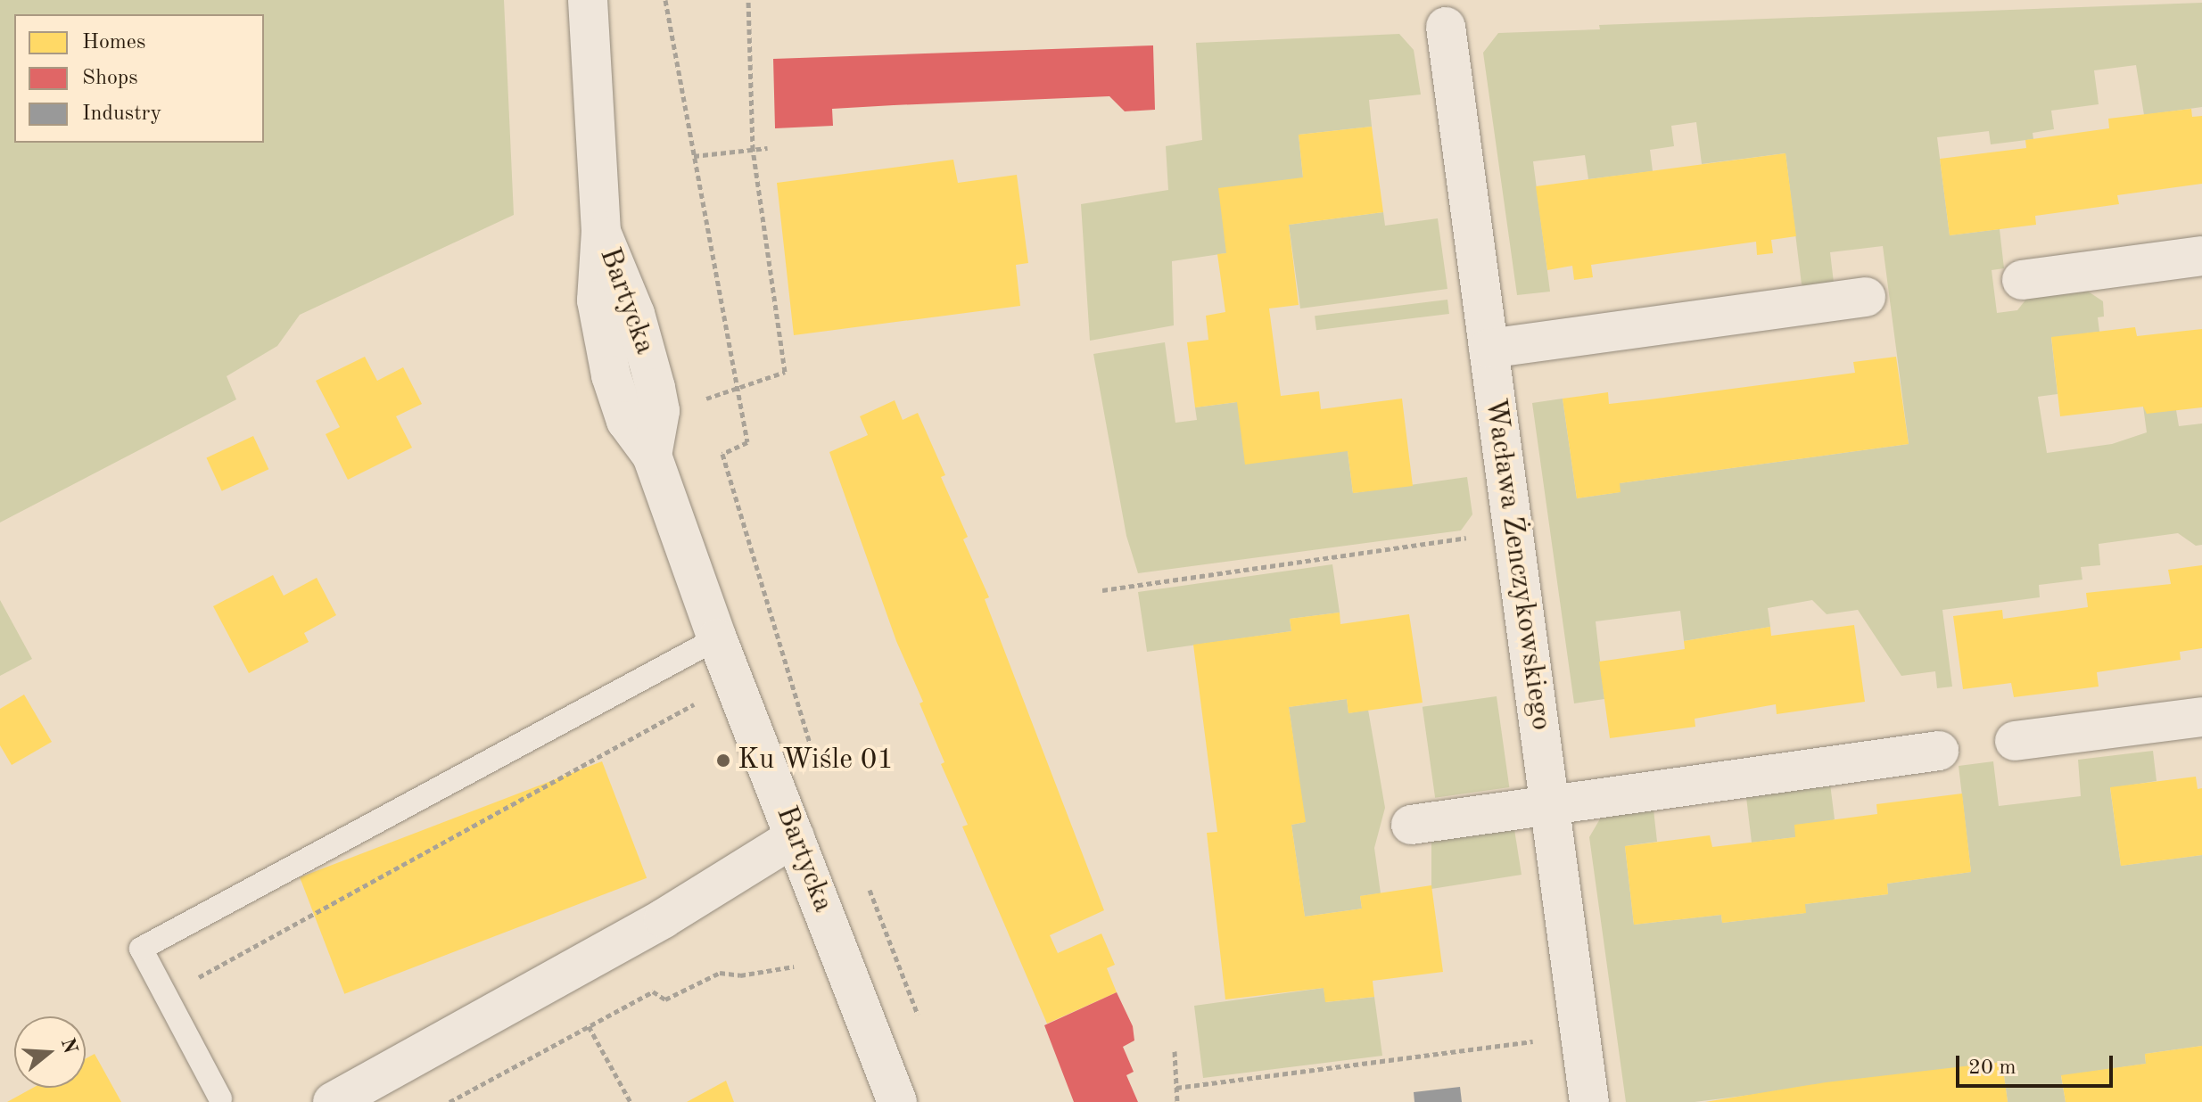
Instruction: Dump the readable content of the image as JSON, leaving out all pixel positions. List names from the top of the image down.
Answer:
{
  "streets": {
    "street": ["Bartycka", "Wacława Żenczykowskiego"]
  },
  "places": ["Ku Wiśle 01"],
  "legend": ["Homes", "Shops", "Industry"],
  "scale_bar": "20 m",
  "north": "right"
}
